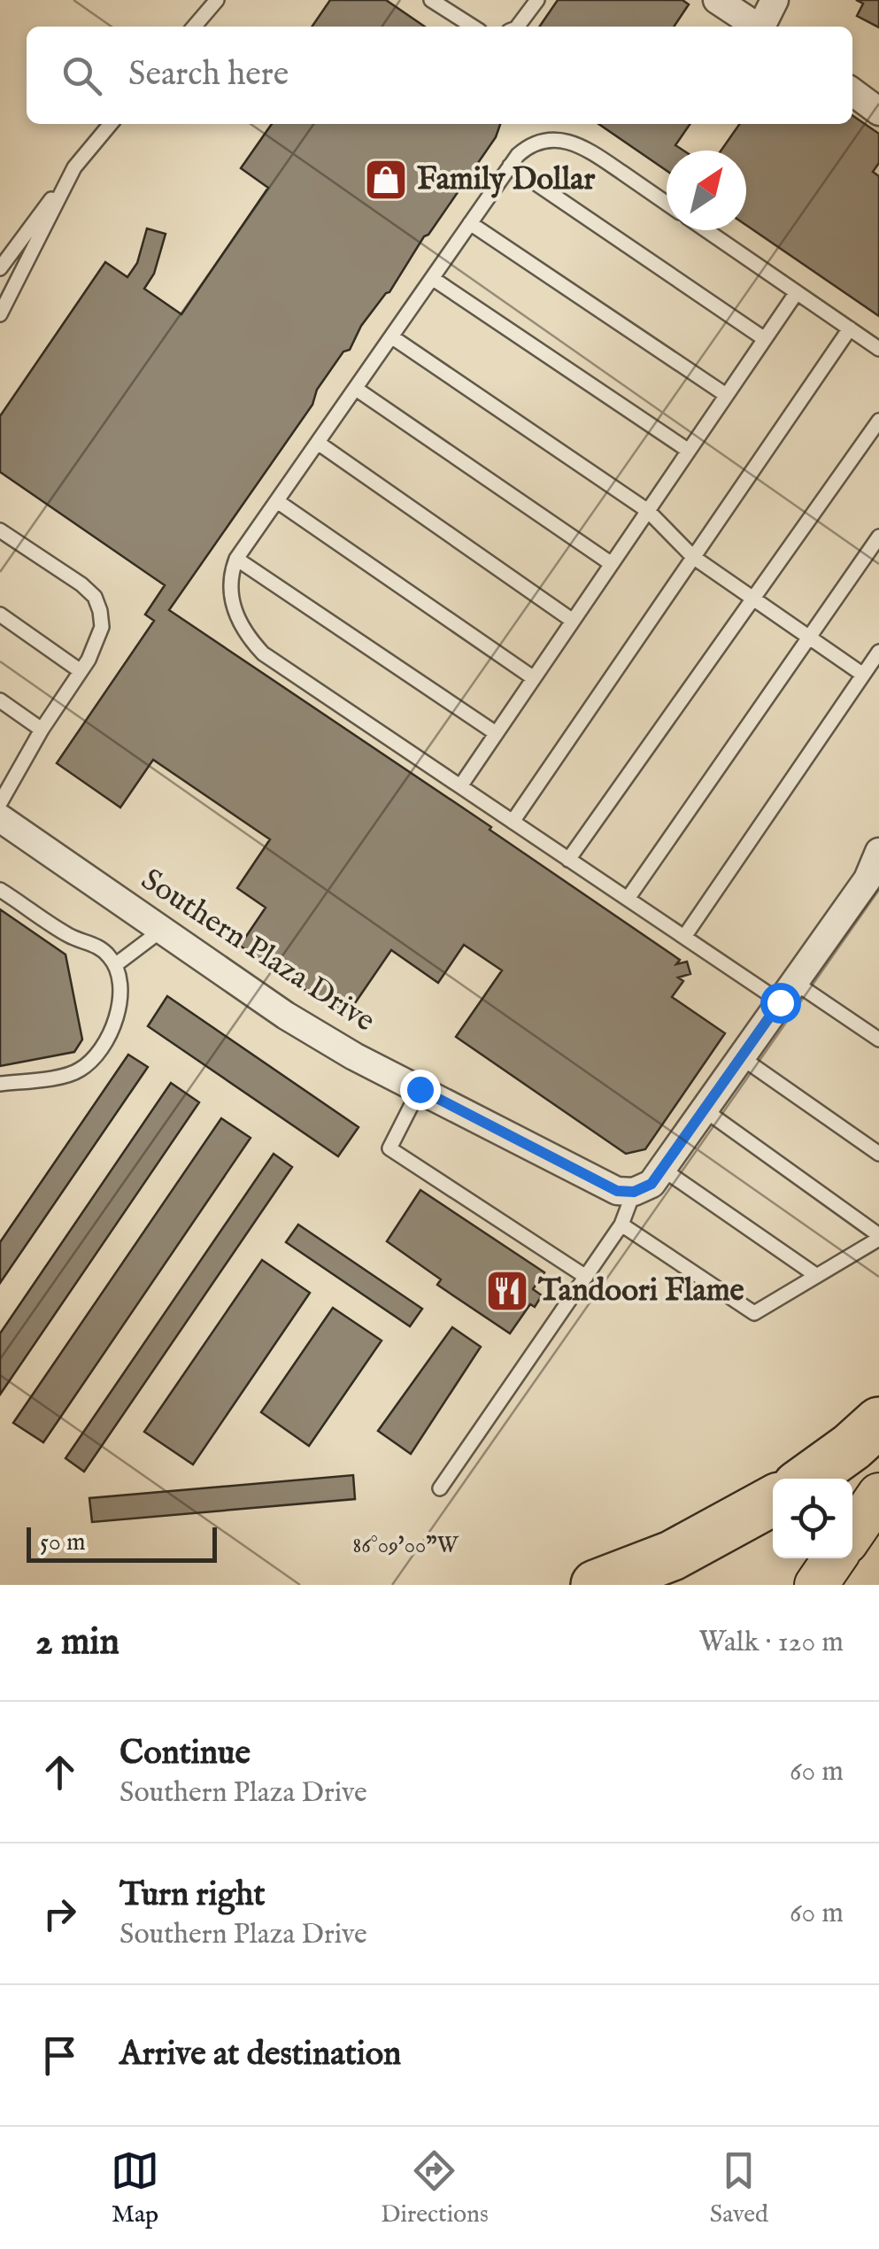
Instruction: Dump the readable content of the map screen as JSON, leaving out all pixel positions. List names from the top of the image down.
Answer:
{
  "streets": {
    "street": ["Southern Plaza Drive"]
  },
  "places": {
    "shop": ["Family Dollar"],
    "restaurant": ["Tandoori Flame"]
  },
  "scale_bar": "50 m",
  "north": "top right",
  "page": {
    "search": "Search here",
    "scale": "50 m",
    "heading": ["2 min", "Walk · 120 m"],
    "list": [
      ["Continue", "Southern Plaza Drive", "60 m"],
      ["Turn right", "Southern Plaza Drive", "60 m"],
      "Arrive at destination"
    ],
    "nav": ["Map", "Directions", "Saved"]
  },
  "coordinates": ["86°09'00\"W"]
}
